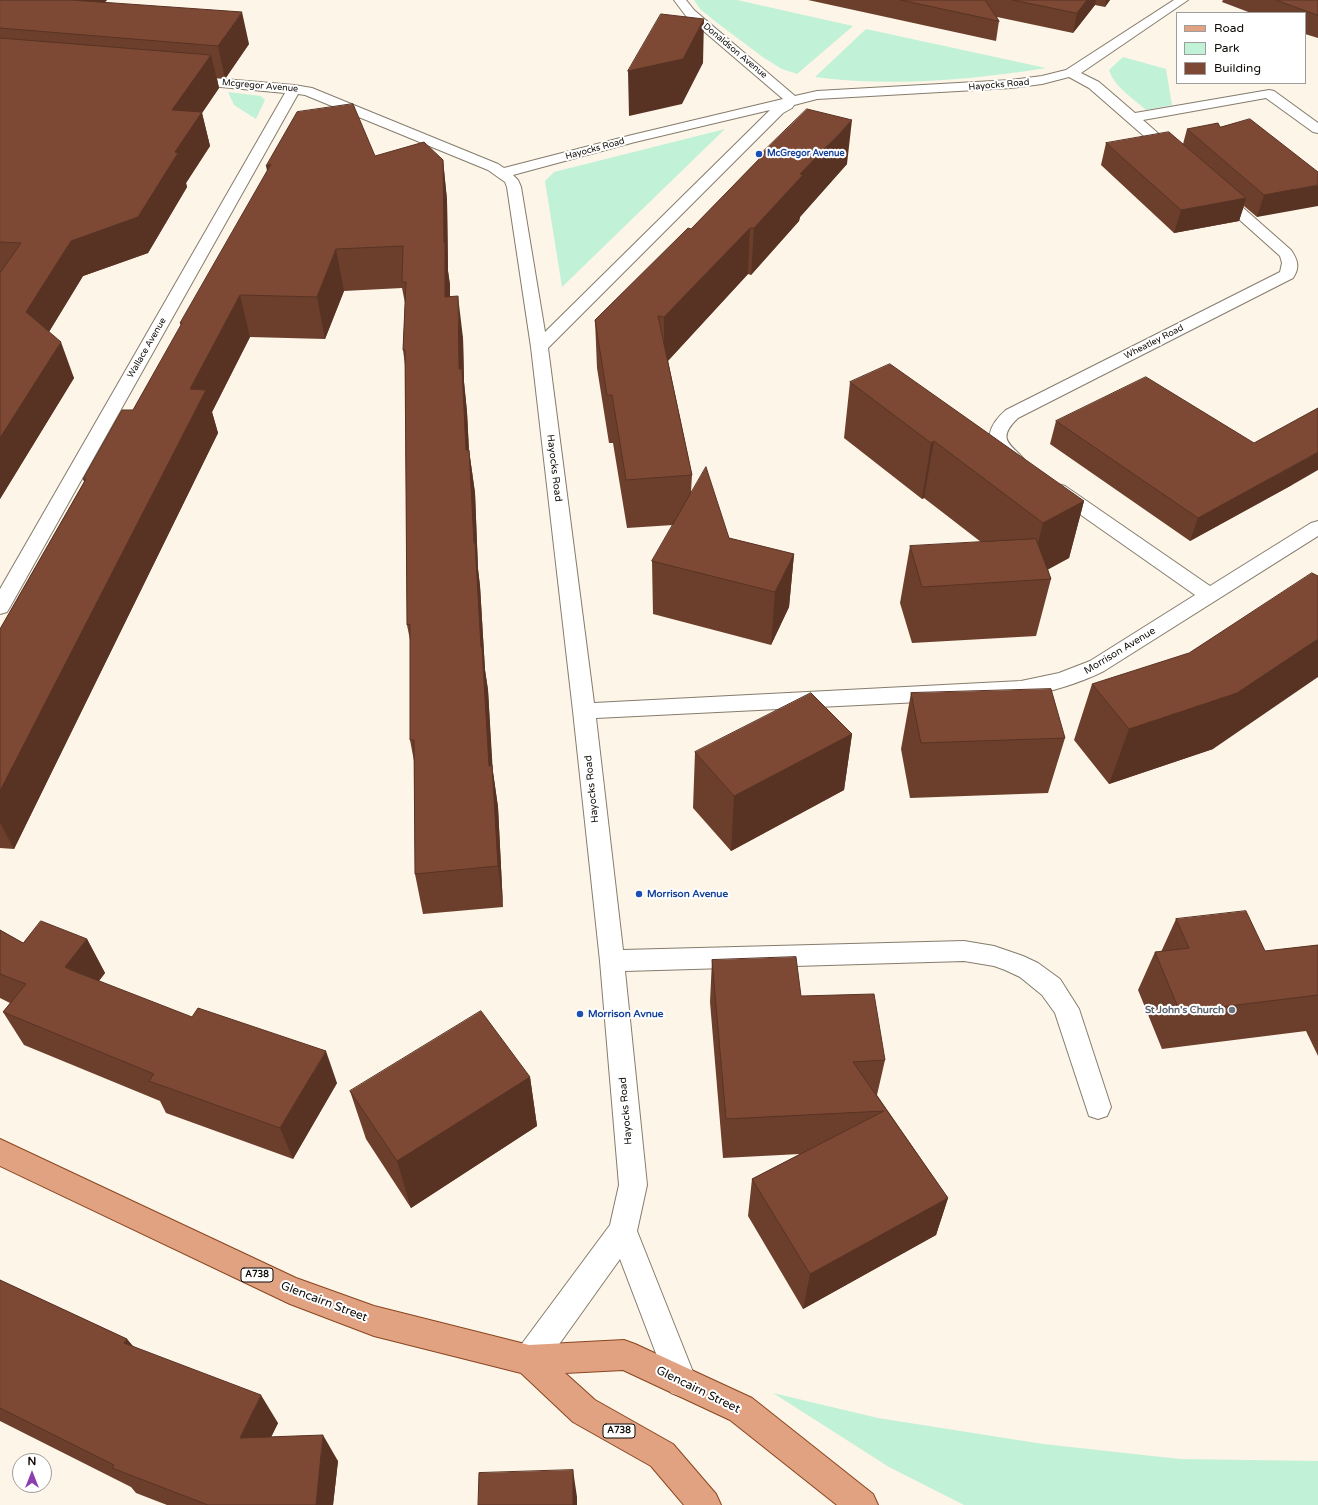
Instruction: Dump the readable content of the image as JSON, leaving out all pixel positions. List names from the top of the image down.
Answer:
{
  "streets": {
    "main road": ["A738", "Glencairn Street"],
    "street": [
      "Donaldson Avenue",
      "Hayocks Road",
      "Mcgregor Avenue",
      "Wheatley Road",
      "Wallace Avenue",
      "Morrison Avenue"
    ]
  },
  "crossings": [
    ["Donaldson Avenue", "Hayocks Road"],
    ["Hayocks Road", "Mcgregor Avenue"],
    ["Hayocks Road", "Morrison Avenue"],
    ["Hayocks Road", "Glencairn Street"],
    ["Mcgregor Avenue", "Wallace Avenue"]
  ],
  "places": [
    "McGregor Avenue",
    "Morrison Avenue",
    "St John's Church",
    "Morrison Avnue"
  ],
  "legend": ["Road", "Park", "Building"],
  "north": "top"
}
